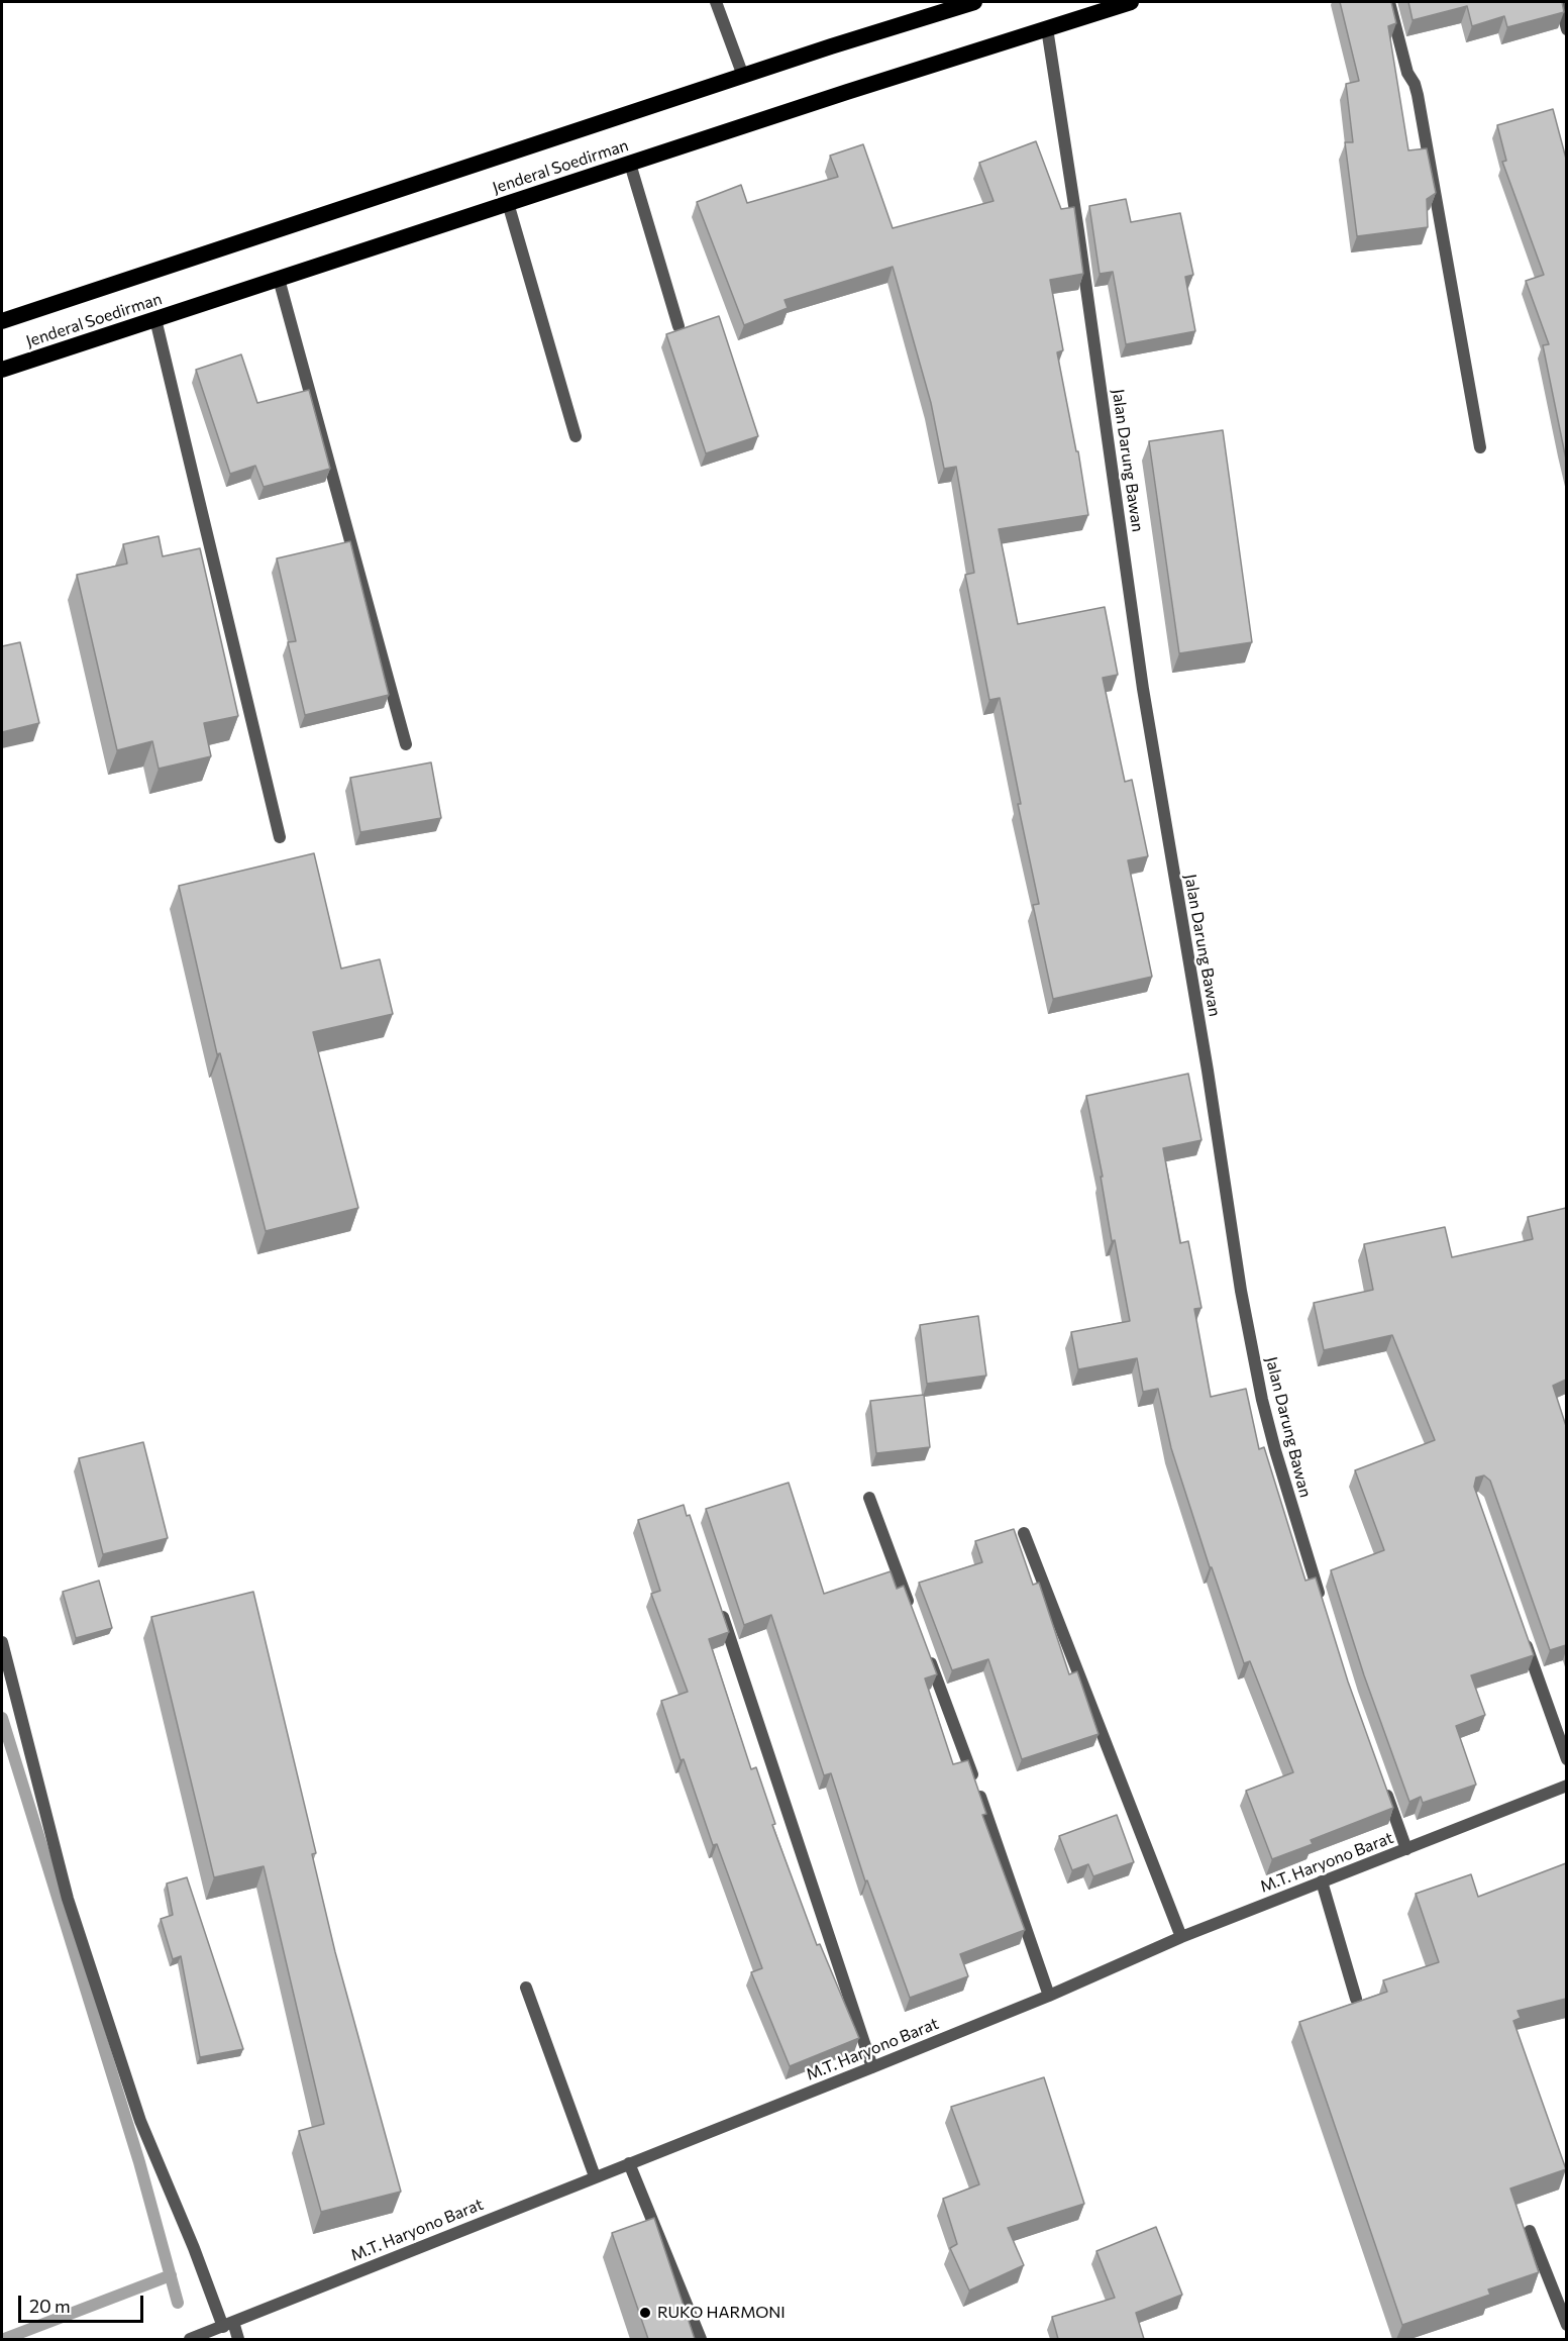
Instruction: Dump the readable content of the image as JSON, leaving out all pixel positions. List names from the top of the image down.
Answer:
{
  "streets": {
    "highway": ["Jenderal Soedirman"],
    "street": ["Jalan Darung Bawan", "M.T. Haryono Barat"]
  },
  "crossings": [
    ["Jenderal Soedirman", "Jalan Darung Bawan"]
  ],
  "places": ["RUKO HARMONI"],
  "scale_bar": "20 m"
}
